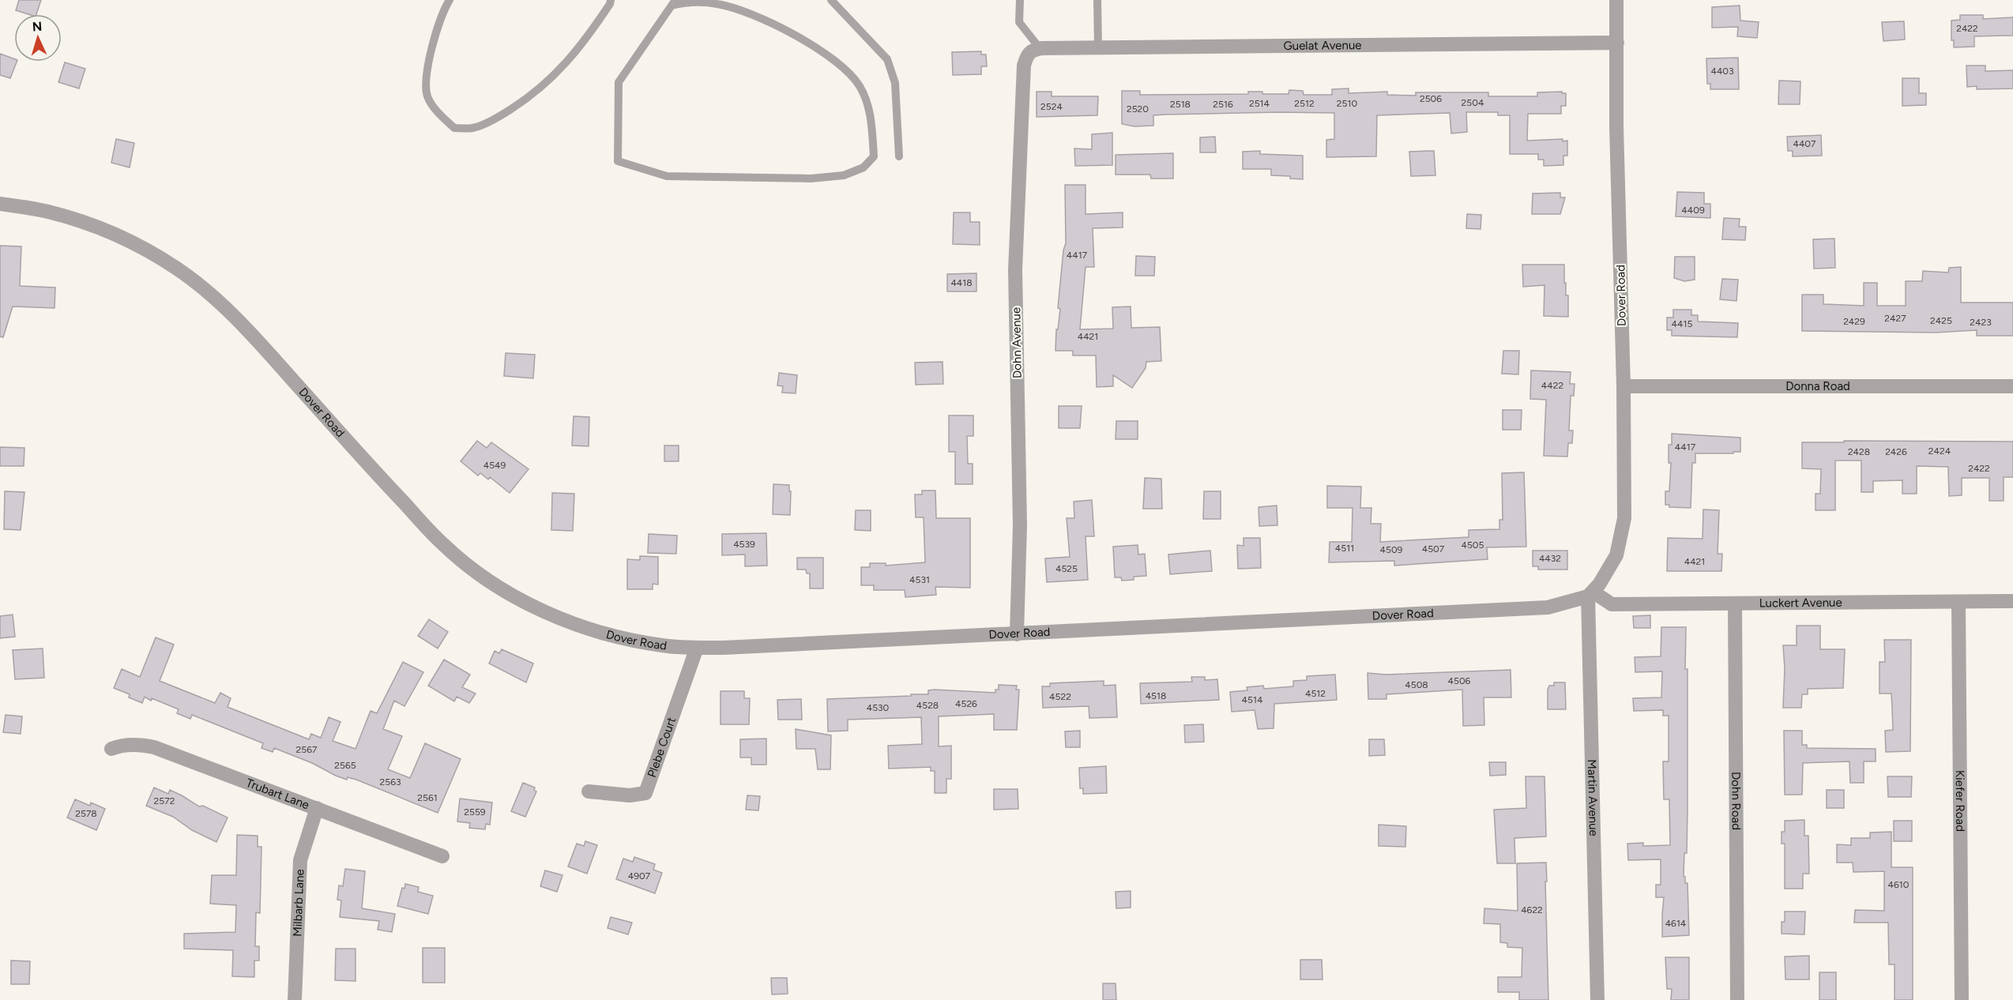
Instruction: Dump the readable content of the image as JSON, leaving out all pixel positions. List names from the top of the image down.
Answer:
{
  "streets": {
    "street": [
      "Guelat Avenue",
      "Dover Road",
      "Dohn Avenue",
      "Donna Road",
      "Luckert Avenue",
      "Plebe Court",
      "Trubart Lane",
      "Martin Avenue",
      "Kiefer Road",
      "Dohn Road",
      "Milbarb Lane"
    ]
  },
  "crossings": [
    ["Guelat Avenue", "Dover Road"],
    ["Guelat Avenue", "Dohn Avenue"],
    ["Dover Road", "Dohn Avenue"],
    ["Dover Road", "Donna Road"],
    ["Dover Road", "Luckert Avenue"],
    ["Dover Road", "Plebe Court"],
    ["Dover Road", "Martin Avenue"],
    ["Luckert Avenue", "Martin Avenue"],
    ["Luckert Avenue", "Kiefer Road"],
    ["Luckert Avenue", "Dohn Road"],
    ["Trubart Lane", "Milbarb Lane"]
  ],
  "house_numbers": [
    "2422",
    "4403",
    "2506",
    "2504",
    "2514",
    "2512",
    "2510",
    "2518",
    "2516",
    "2524",
    "2520",
    "4407",
    "4409",
    "4417",
    "4418",
    "2427",
    "2425",
    "2429",
    "2423",
    "4415",
    "4421",
    "4422",
    "4417",
    "2424",
    "2428",
    "2426",
    "4549",
    "2422",
    "4539",
    "4505",
    "4511",
    "4507",
    "4509",
    "4432",
    "4421",
    "4525",
    "4531",
    "4506",
    "4508",
    "4512",
    "4518",
    "4522",
    "4514",
    "4526",
    "4528",
    "4530",
    "2567",
    "2565",
    "2563",
    "2561",
    "2572",
    "2559",
    "2578",
    "4907",
    "4610",
    "4622",
    "4614"
  ],
  "north": "top"
}
